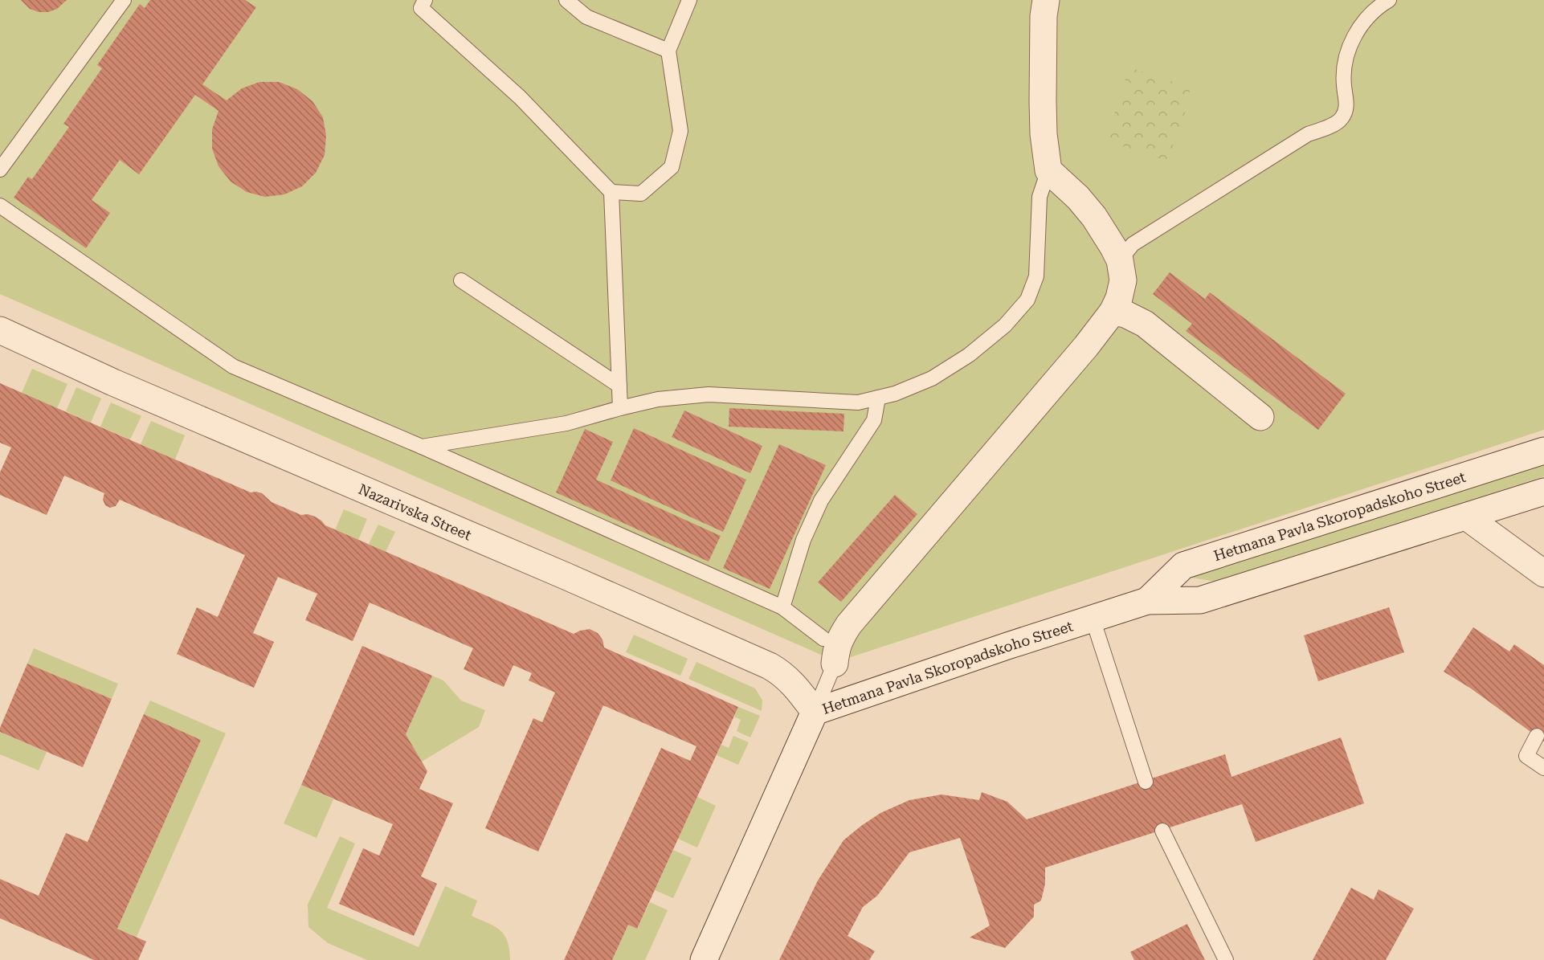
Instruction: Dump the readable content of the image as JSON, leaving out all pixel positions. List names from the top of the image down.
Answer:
{
  "streets": {
    "street": ["Nazarivska Street", "Hetmana Pavla Skoropadskoho Street"]
  },
  "crossings": [
    ["Nazarivska Street", "Hetmana Pavla Skoropadskoho Street"]
  ]
}
